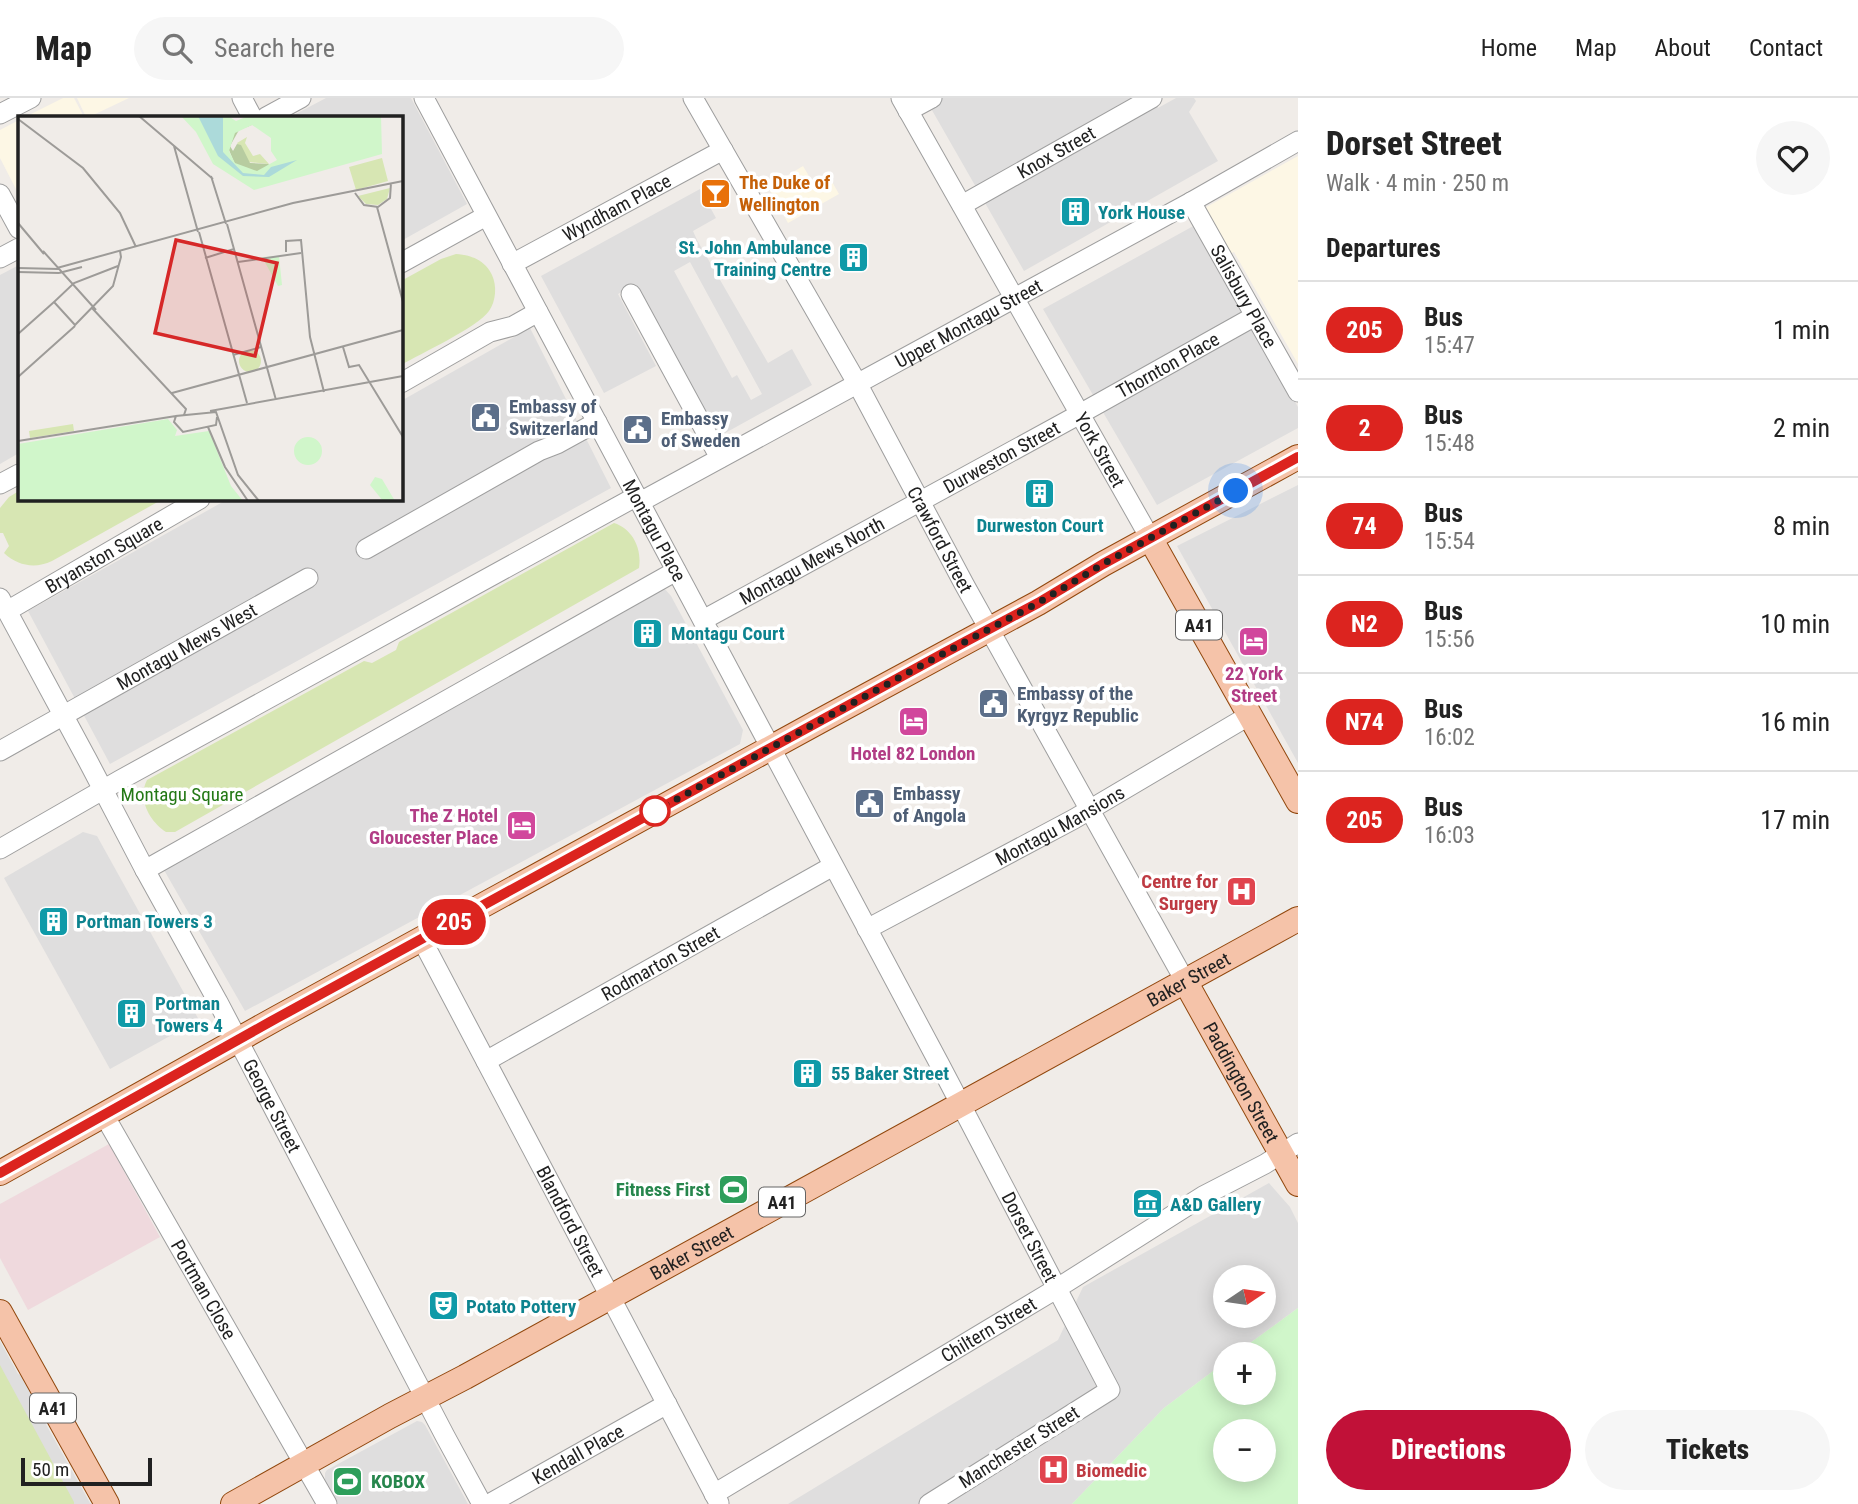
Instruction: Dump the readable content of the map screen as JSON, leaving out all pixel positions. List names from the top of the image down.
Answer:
{
  "streets": {
    "main road": [
      "York Street",
      "A41",
      "Baker Street",
      "Paddington Street"
    ],
    "street": [
      "Knox Street",
      "Wyndham Place",
      "Salisbury Place",
      "Upper Montagu Street",
      "Thornton Place",
      "Durweston Street",
      "Montagu Place",
      "Crawford Street",
      "Bryanston Square",
      "Montagu Mews North",
      "Montagu Mews West",
      "Montagu Mansions",
      "Rodmarton Street",
      "George Street",
      "Blandford Street",
      "Dorset Street",
      "Portman Close",
      "Chiltern Street",
      "Manchester Street",
      "Kendall Place"
    ]
  },
  "crossings": [
    ["Knox Street", "York Street"],
    ["Wyndham Place", "Crawford Street"],
    ["Salisbury Place", "Upper Montagu Street"],
    ["Salisbury Place", "Thornton Place"],
    ["Upper Montagu Street", "York Street"],
    ["Upper Montagu Street", "Montagu Place"],
    ["Upper Montagu Street", "Crawford Street"],
    ["Thornton Place", "York Street"],
    ["Thornton Place", "Durweston Street"],
    ["York Street", "Durweston Street"],
    ["York Street", "Montagu Mansions"],
    ["Durweston Street", "Crawford Street"],
    ["Durweston Street", "Montagu Mews North"],
    ["Montagu Place", "Montagu Mews North"],
    ["Montagu Place", "Dorset Street"],
    ["Crawford Street", "Montagu Mews North"],
    ["Crawford Street", "Montagu Mansions"],
    ["Crawford Street", "Baker Street"],
    ["Crawford Street", "Paddington Street"],
    ["Bryanston Square", "George Street"],
    ["Montagu Mews West", "George Street"],
    ["Montagu Mansions", "Dorset Street"],
    ["Rodmarton Street", "Blandford Street"],
    ["Rodmarton Street", "Dorset Street"],
    ["Baker Street", "Paddington Street"],
    ["Baker Street", "George Street"],
    ["Baker Street", "Blandford Street"],
    ["Baker Street", "Dorset Street"],
    ["Baker Street", "Portman Close"],
    ["Paddington Street", "Chiltern Street"],
    ["Blandford Street", "Chiltern Street"],
    ["Blandford Street", "Kendall Place"],
    ["Dorset Street", "Chiltern Street"],
    ["Dorset Street", "Manchester Street"]
  ],
  "parks": ["Montagu Square"],
  "places": {
    "bar": ["The Duke of Wellington"],
    "building": [
      "York House",
      "St. John Ambulance Training Centre",
      "Durweston Court",
      "Montagu Court",
      "Portman Towers 3",
      "Portman Towers 4",
      "55 Baker Street"
    ],
    "public building": [
      "Embassy of Switzerland",
      "Embassy of Sweden",
      "Embassy of the Kyrgyz Republic",
      "Embassy of Angola"
    ],
    "hotel": ["22 York Street", "Hotel 82 London", "The Z Hotel Gloucester Place"],
    "hospital": ["Centre for Surgery", "Biomedic"],
    "sports": ["Fitness First", "KOBOX"],
    "museum": ["A&D Gallery"],
    "theatre": ["Potato Pottery"]
  },
  "lines": ["bus line 205"],
  "scale_bar": "50 m",
  "north": "right",
  "page": {
    "header": "Map",
    "search": "Search here",
    "nav": [
      "Home",
      "Map",
      "About",
      "Contact"
    ],
    "on_map": "205",
    "heading": [
      ["Dorset Street", "Walk · 4 min · 250 m"],
      "Departures"
    ],
    "list": [
      {
        "mark": "205",
        "name": "Bus",
        "note": "15:47",
        "value": "1 min"
      },
      {
        "mark": "2",
        "name": "Bus",
        "note": "15:48",
        "value": "2 min"
      },
      {
        "mark": "74",
        "name": "Bus",
        "note": "15:54",
        "value": "8 min"
      },
      {
        "mark": "N2",
        "name": "Bus",
        "note": "15:56",
        "value": "10 min"
      },
      {
        "mark": "N74",
        "name": "Bus",
        "note": "16:02",
        "value": "16 min"
      },
      {
        "mark": "205",
        "name": "Bus",
        "note": "16:03",
        "value": "17 min"
      }
    ],
    "map_buttons": ["+", "−"],
    "buttons": ["Directions", "Tickets"],
    "scale": "50 m"
  }
}
